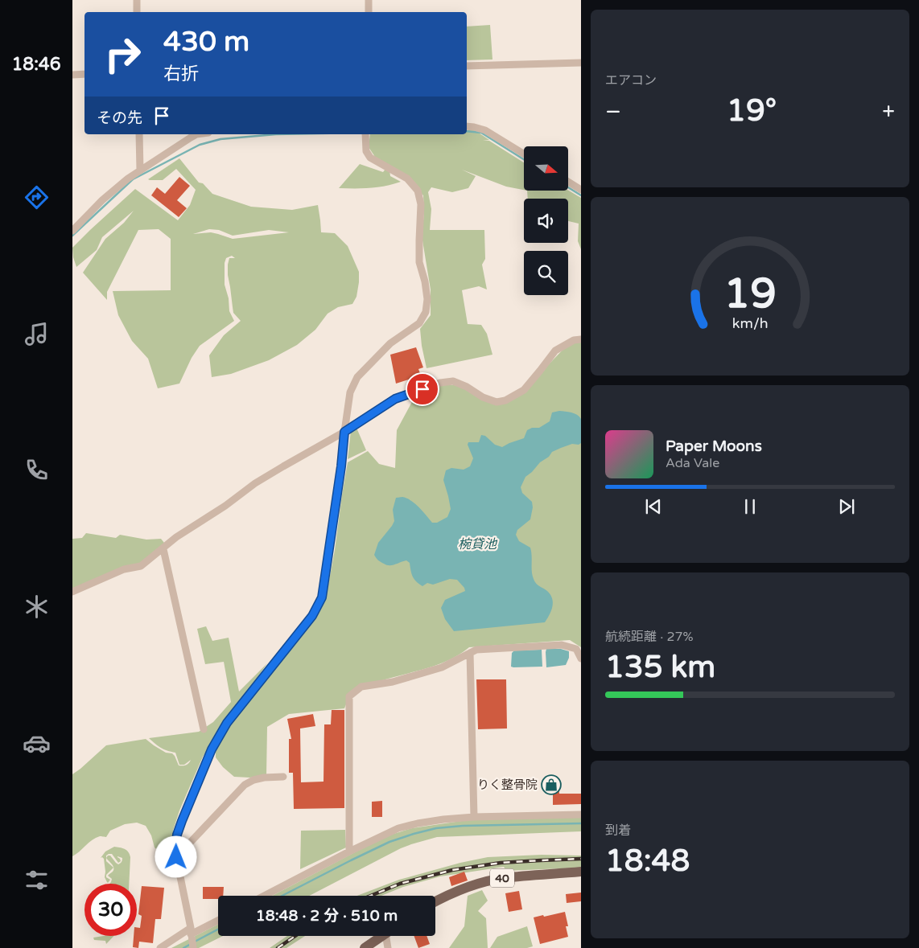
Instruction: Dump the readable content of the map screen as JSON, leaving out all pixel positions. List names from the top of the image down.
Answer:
{
  "streets": {
    "main road": ["40"]
  },
  "water": ["椀貸池"],
  "places": {
    "shop": ["りく整骨院"]
  },
  "north": "right",
  "page": {
    "tabs": "18:46",
    "tile": [
      "エアコン",
      ["航続距離 · 27%", "135 km"],
      ["到着", "18:48"]
    ],
    "turn": ["430 m", "右折"],
    "heat": ["−", "19°", "+"],
    "then": "その先",
    "song": ["Paper Moons", "Ada Vale"],
    "limit": "30",
    "trip": "18:48 · 2 分 · 510 m",
    "gauge": ["19", "km/h"]
  }
}
